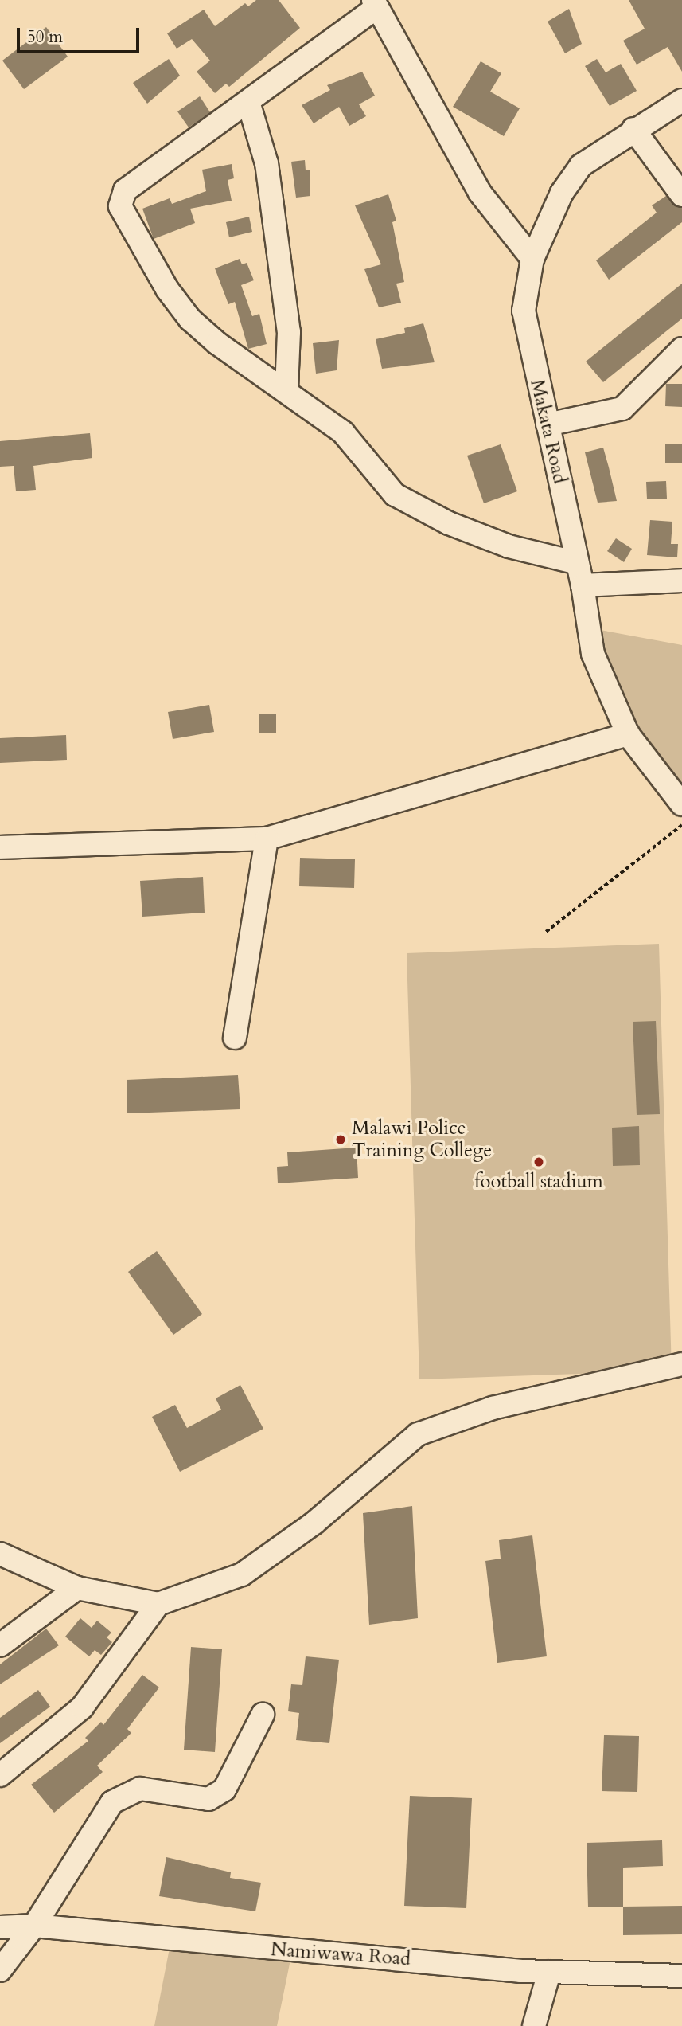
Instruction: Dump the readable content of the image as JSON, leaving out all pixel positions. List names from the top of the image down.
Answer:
{
  "streets": {
    "street": ["Makata Road", "Namiwawa Road"]
  },
  "places": ["Malawi Police Training College", "football stadium"],
  "scale_bar": "50 m"
}
